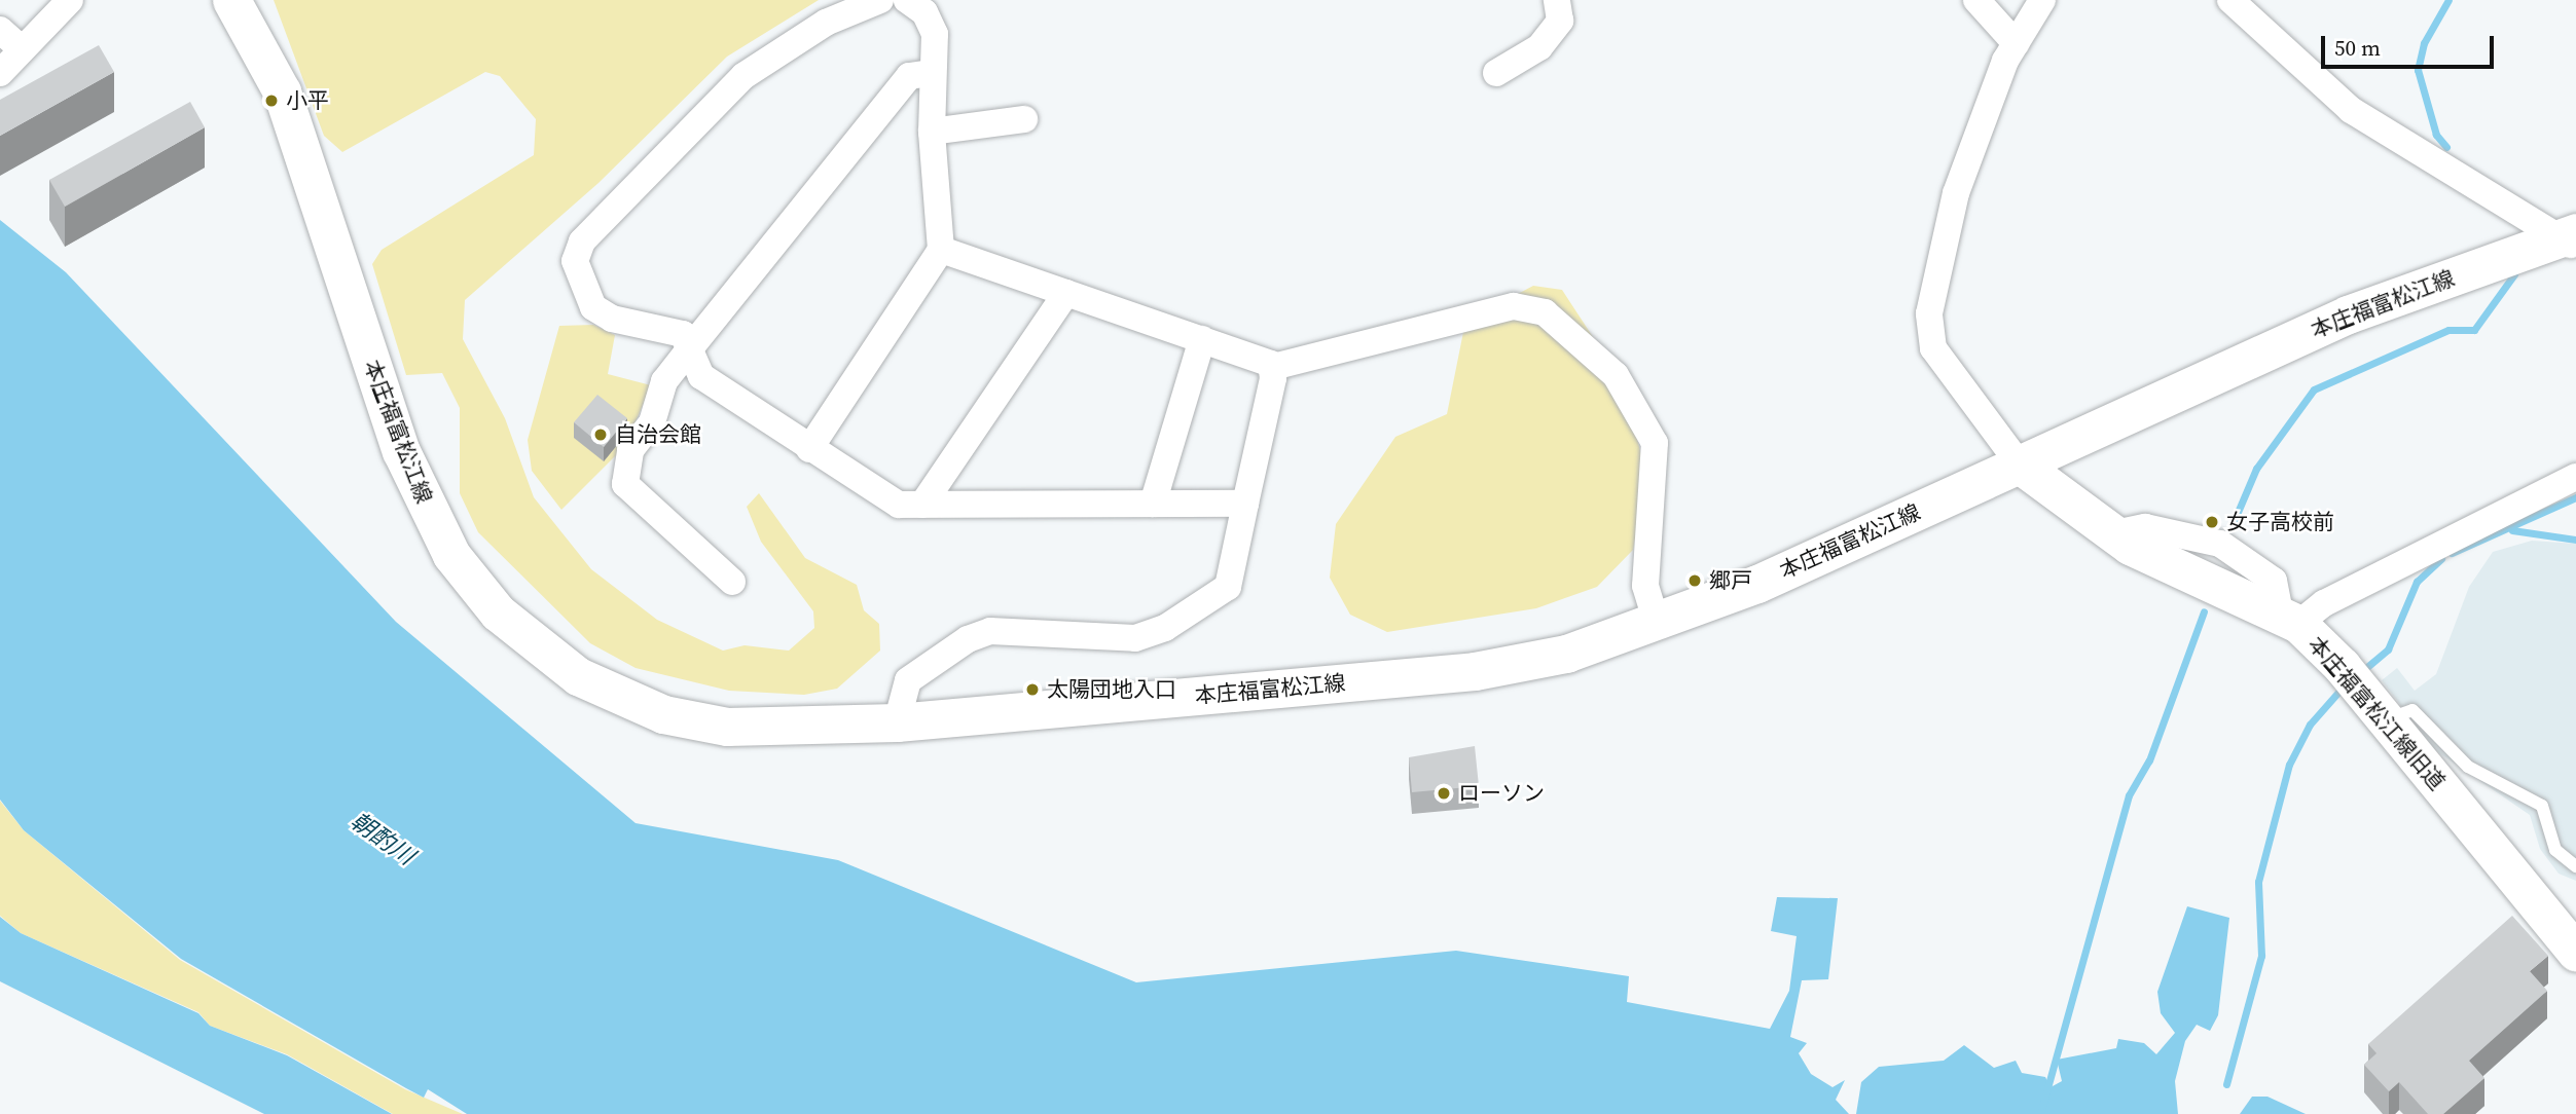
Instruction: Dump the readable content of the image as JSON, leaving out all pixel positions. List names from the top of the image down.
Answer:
{
  "streets": {
    "main road": ["本庄福富松江線", "本庄福富松江線旧道"]
  },
  "crossings": [
    ["本庄福富松江線", "本庄福富松江線旧道"]
  ],
  "water": ["朝酌川"],
  "places": [
    "小平",
    "自治会館",
    "女子高校前",
    "郷戸",
    "太陽団地入口",
    "ローソン"
  ],
  "scale_bar": "50 m"
}
